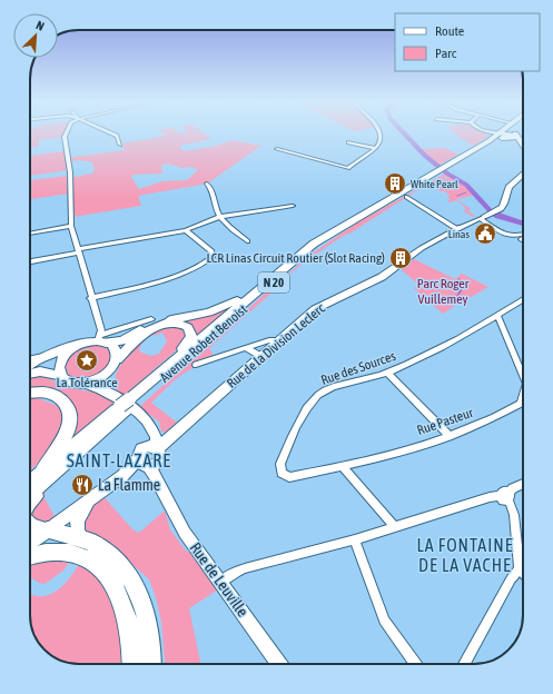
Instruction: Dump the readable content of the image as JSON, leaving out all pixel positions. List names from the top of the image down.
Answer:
{
  "streets": {
    "main road": ["N 20", "Avenue Robert Benoist"],
    "street": [
      "Rue de la Division Leclerc",
      "Rue des Sources",
      "Rue Pasteur",
      "Rue de Leuville"
    ]
  },
  "crossings": [
    ["Rue de la Division Leclerc", "Rue de Leuville"],
    ["Rue des Sources", "Rue Pasteur"]
  ],
  "districts": ["SAINT-LAZARE", "LA FONTAINE DE LA VACHE"],
  "parks": ["Parc Roger Vuillemey"],
  "places": {
    "building": ["White Pearl", "LCR Linas Circuit Routier (Slot Racing)"],
    "public building": ["Linas"],
    "place": ["La Tolérance"],
    "restaurant": ["La Flamme"]
  },
  "legend": ["Route", "Parc"],
  "north": "top right"
}
